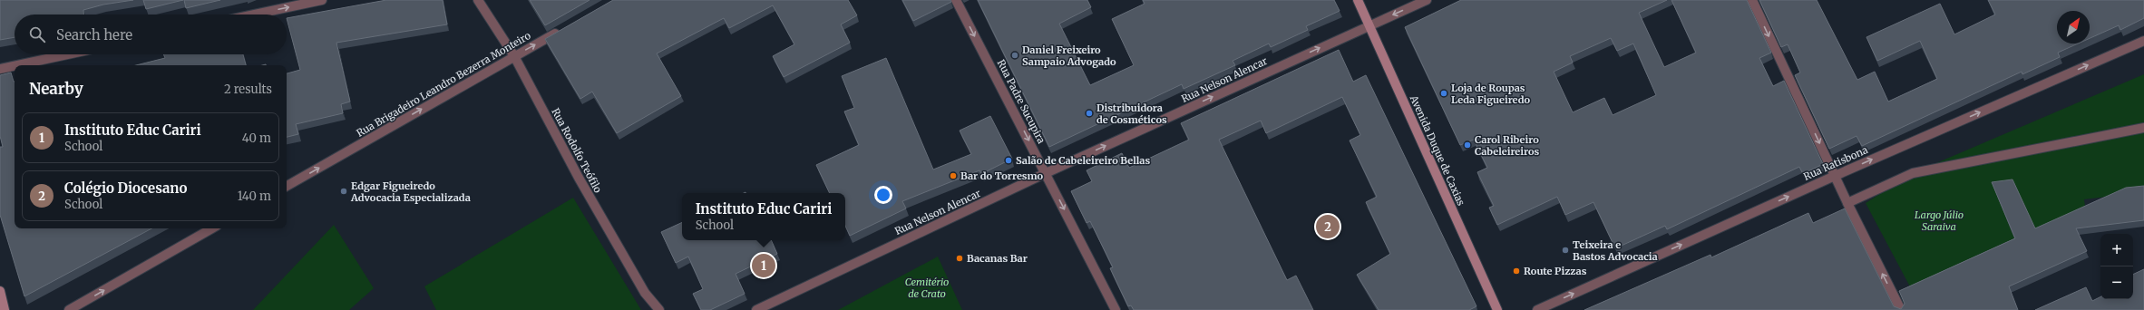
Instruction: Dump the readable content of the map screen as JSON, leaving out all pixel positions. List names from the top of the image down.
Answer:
{
  "streets": {
    "main road": ["Avenida Duque de Caxias"],
    "street": [
      "Rua Nelson Alencar",
      "Rua Brigadeiro Leandro Bezerra Monteiro",
      "Rua Padre Sucupira",
      "Rua Rodolfo Teófilo",
      "Rua Ratisbona"
    ]
  },
  "crossings": [
    ["Rua Nelson Alencar", "Rua Padre Sucupira"],
    ["Rua Nelson Alencar", "Avenida Duque de Caxias"],
    ["Rua Brigadeiro Leandro Bezerra Monteiro", "Rua Rodolfo Teófilo"]
  ],
  "one_way": ["Rua Brigadeiro Leandro Bezerra Monteiro", "Rua Padre Sucupira"],
  "parks": ["Largo Júlio Saraiva", "Cemitério de Crato"],
  "places": [
    "Daniel Freixeiro Sampaio Advogado",
    "Loja de Roupas Leda Figueiredo",
    "Distribuidora de Cosméticos",
    "Carol Ribeiro Cabeleireiros",
    "Salão de Cabeleireiro Bellas",
    "Bar do Torresmo",
    "Edgar Figueiredo Advocacia Especializada",
    "Teixeira e Bastos Advocacia",
    "Bacanas Bar",
    "Route Pizzas"
  ],
  "north": "top right",
  "page": {
    "search": "Search here",
    "heading": ["Nearby", "2 results"],
    "list": [
      {
        "mark": "1",
        "name": "Instituto Educ Cariri",
        "note": "School",
        "value": "40 m"
      },
      {
        "mark": "2",
        "name": "Colégio Diocesano",
        "note": "School",
        "value": "140 m"
      }
    ],
    "popup": ["Instituto Educ Cariri", "School"],
    "pins": ["2", "1"],
    "map_buttons": ["+", "−"]
  }
}
